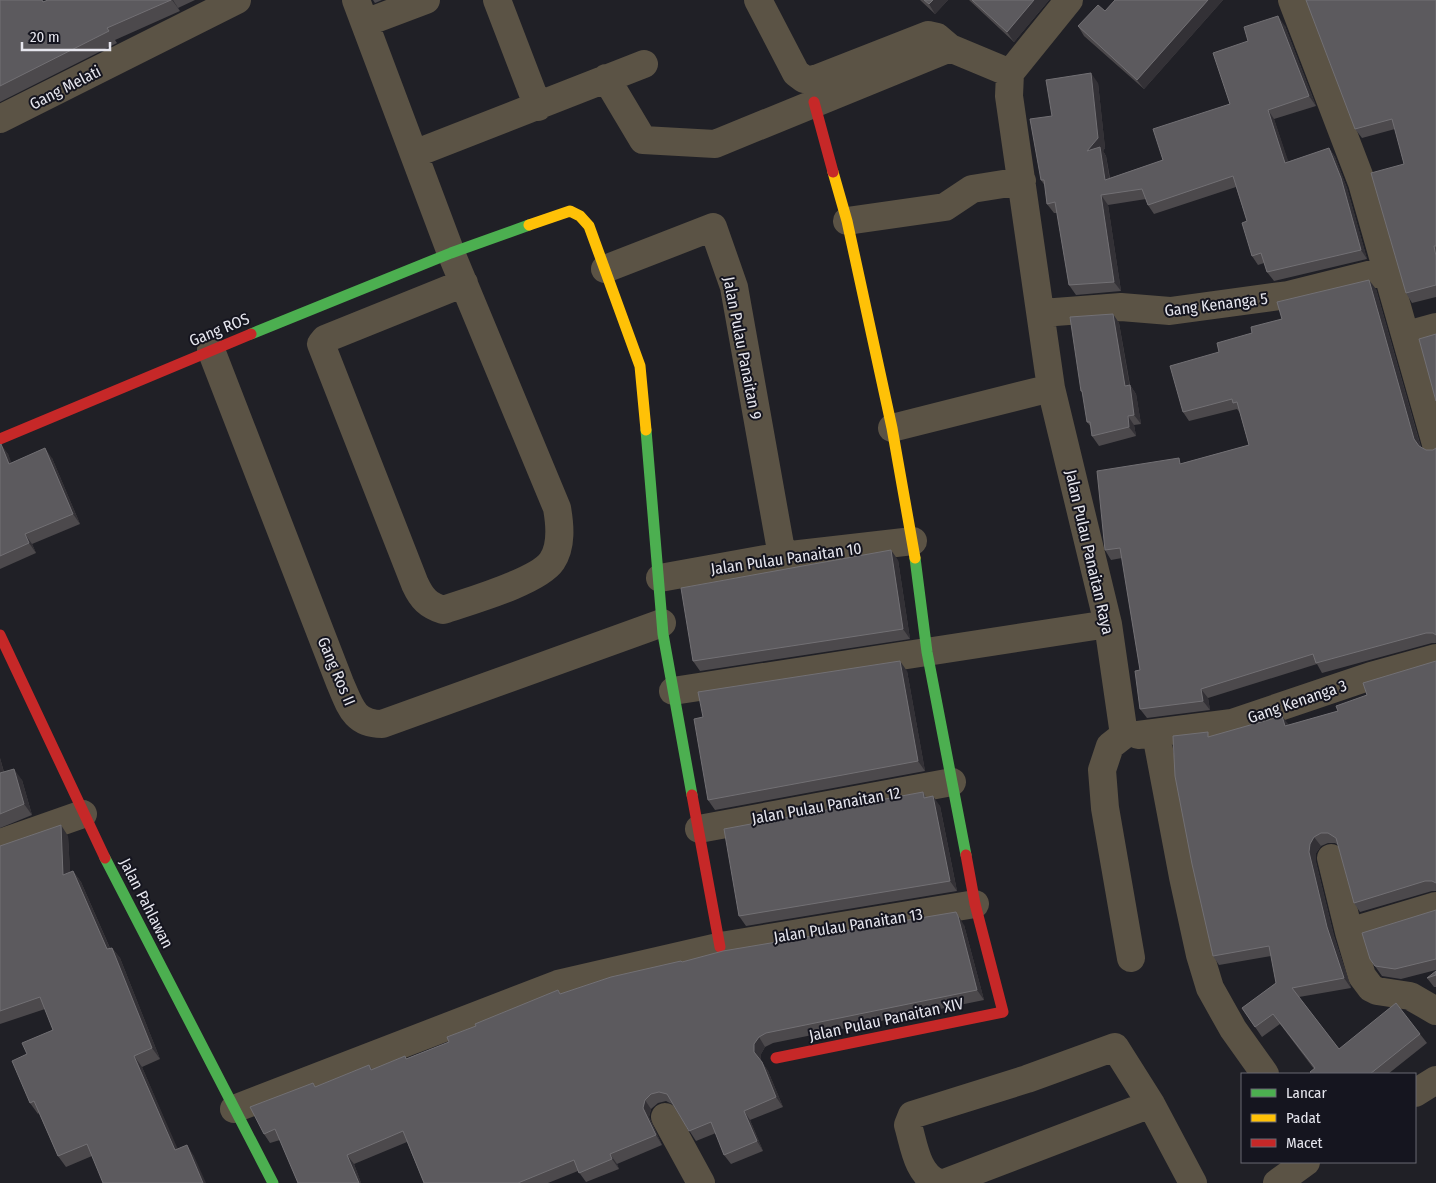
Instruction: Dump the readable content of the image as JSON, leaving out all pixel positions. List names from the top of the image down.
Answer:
{
  "streets": {
    "street": [
      "Gang Melati",
      "Gang Kenanga 5",
      "Gang ROS",
      "Jalan Pulau Panaitan 9",
      "Jalan Pulau Panaitan Raya",
      "Jalan Pulau Panaitan 10",
      "Gang Ros II",
      "Gang Kenanga 3",
      "Jalan Pulau Panaitan 12",
      "Jalan Pahlawan",
      "Jalan Pulau Panaitan 13",
      "Jalan Pulau Panaitan XIV"
    ]
  },
  "crossings": [
    ["Gang Kenanga 5", "Jalan Pulau Panaitan Raya"],
    ["Gang ROS", "Jalan Pulau Panaitan 9"],
    ["Gang ROS", "Gang Ros II"],
    ["Jalan Pulau Panaitan 9", "Jalan Pulau Panaitan 10"],
    ["Jalan Pahlawan", "Jalan Pulau Panaitan 13"],
    ["Jalan Pulau Panaitan 13", "Jalan Pulau Panaitan XIV"]
  ],
  "legend": ["Lancar", "Padat", "Macet"],
  "scale_bar": "20 m"
}
